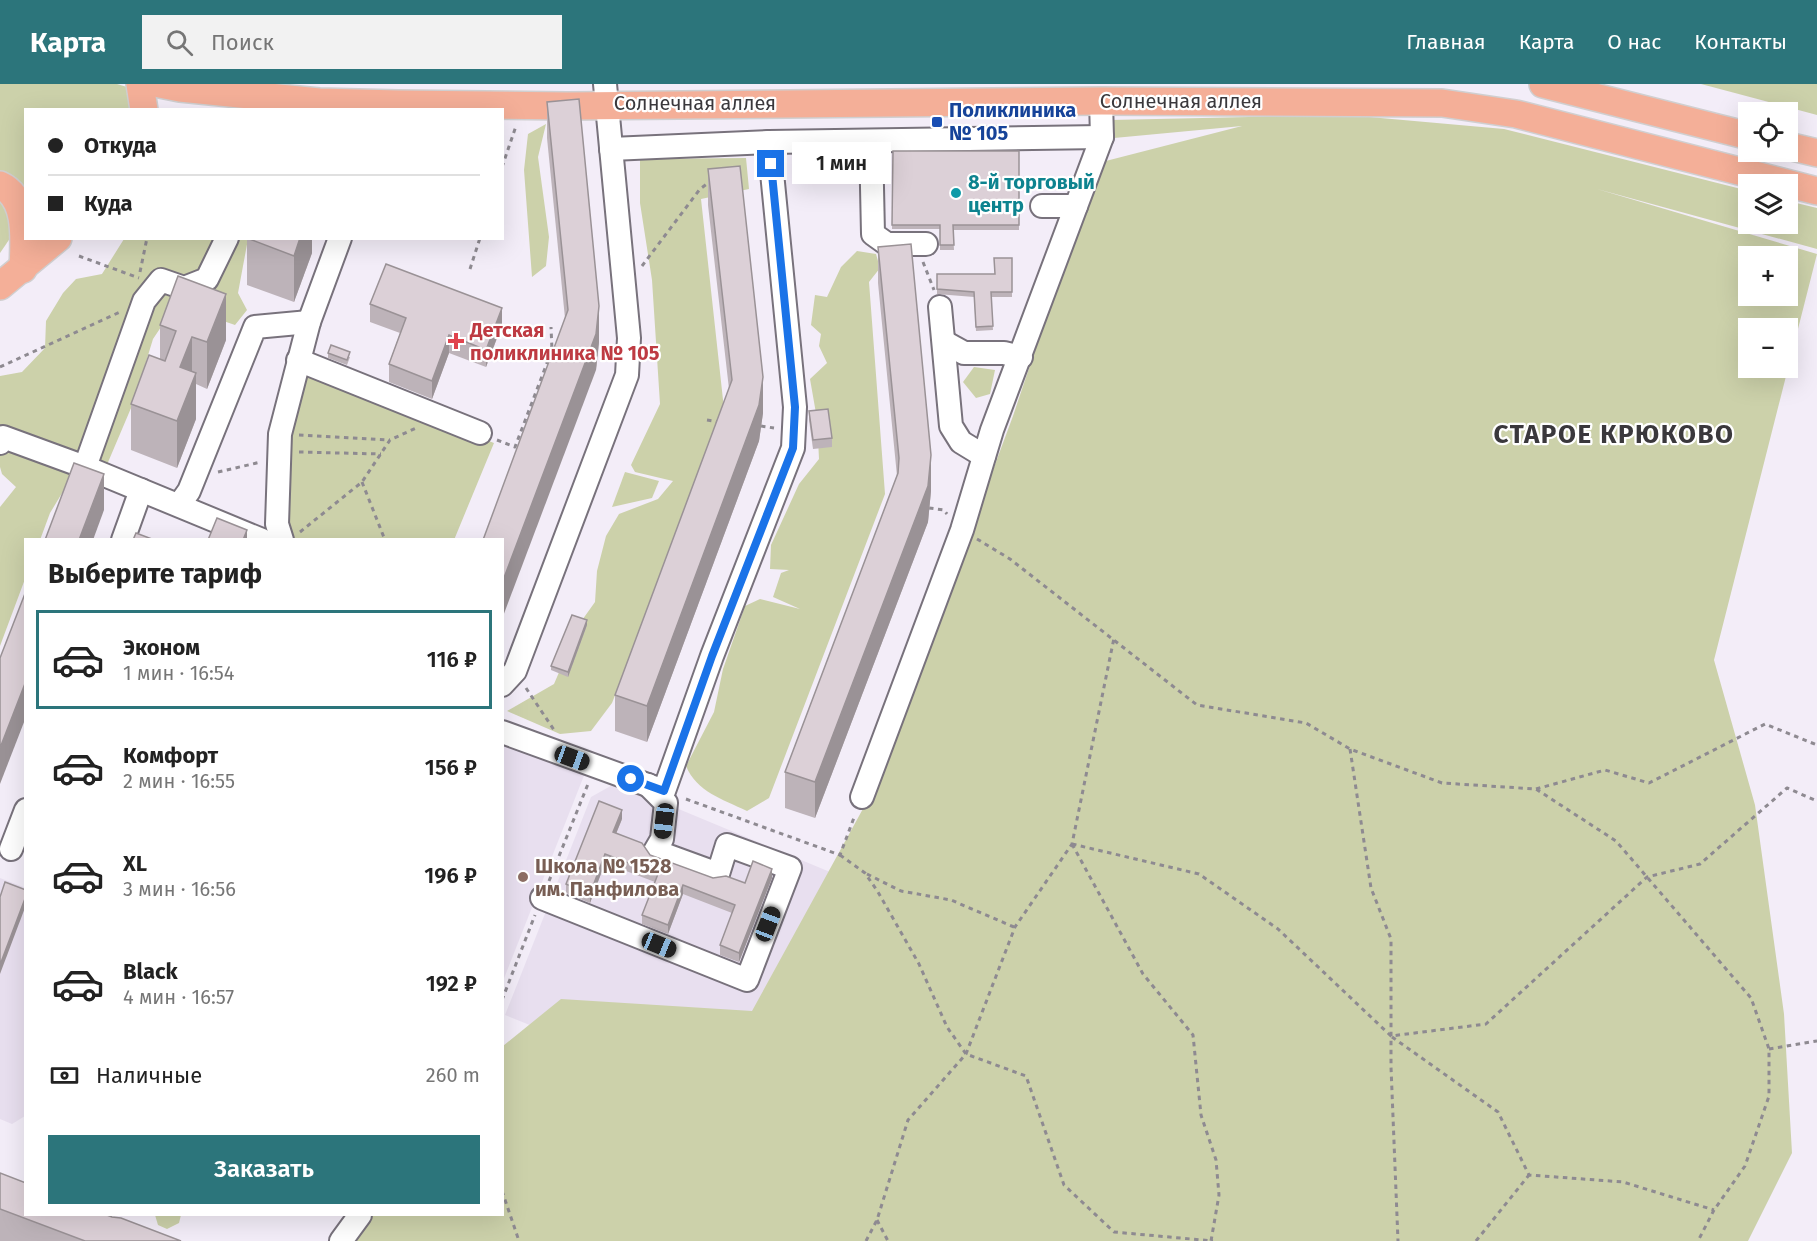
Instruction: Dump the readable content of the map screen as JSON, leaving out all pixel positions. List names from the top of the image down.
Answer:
{
  "streets": {
    "main road": ["Солнечная аллея"]
  },
  "districts": ["СТАРОЕ КРЮКОВО"],
  "places": {
    "transit": ["Поликлиника № 105"],
    "other": ["8-й торговый центр", "Школа № 1528 им. Панфилова"],
    "health": ["Детская поликлиника № 105"]
  },
  "page": {
    "header": "Карта",
    "search": "Поиск",
    "nav": [
      "Главная",
      "Карта",
      "О нас",
      "Контакты"
    ],
    "map_buttons": ["+", "−"],
    "banner": ["Откуда", "Куда"],
    "bubble": "1 мин",
    "heading": "Выберите тариф",
    "list": [
      {
        "name": "Эконом",
        "note": "1 мин · 16:54",
        "value": "116 ₽"
      },
      {
        "name": "Комфорт",
        "note": "2 мин · 16:55",
        "value": "156 ₽"
      },
      {
        "name": "XL",
        "note": "3 мин · 16:56",
        "value": "196 ₽"
      },
      {
        "name": "Black",
        "note": "4 мин · 16:57",
        "value": "192 ₽"
      }
    ],
    "pay": ["Наличные", "260 m"],
    "buttons": "Заказать"
  }
}
